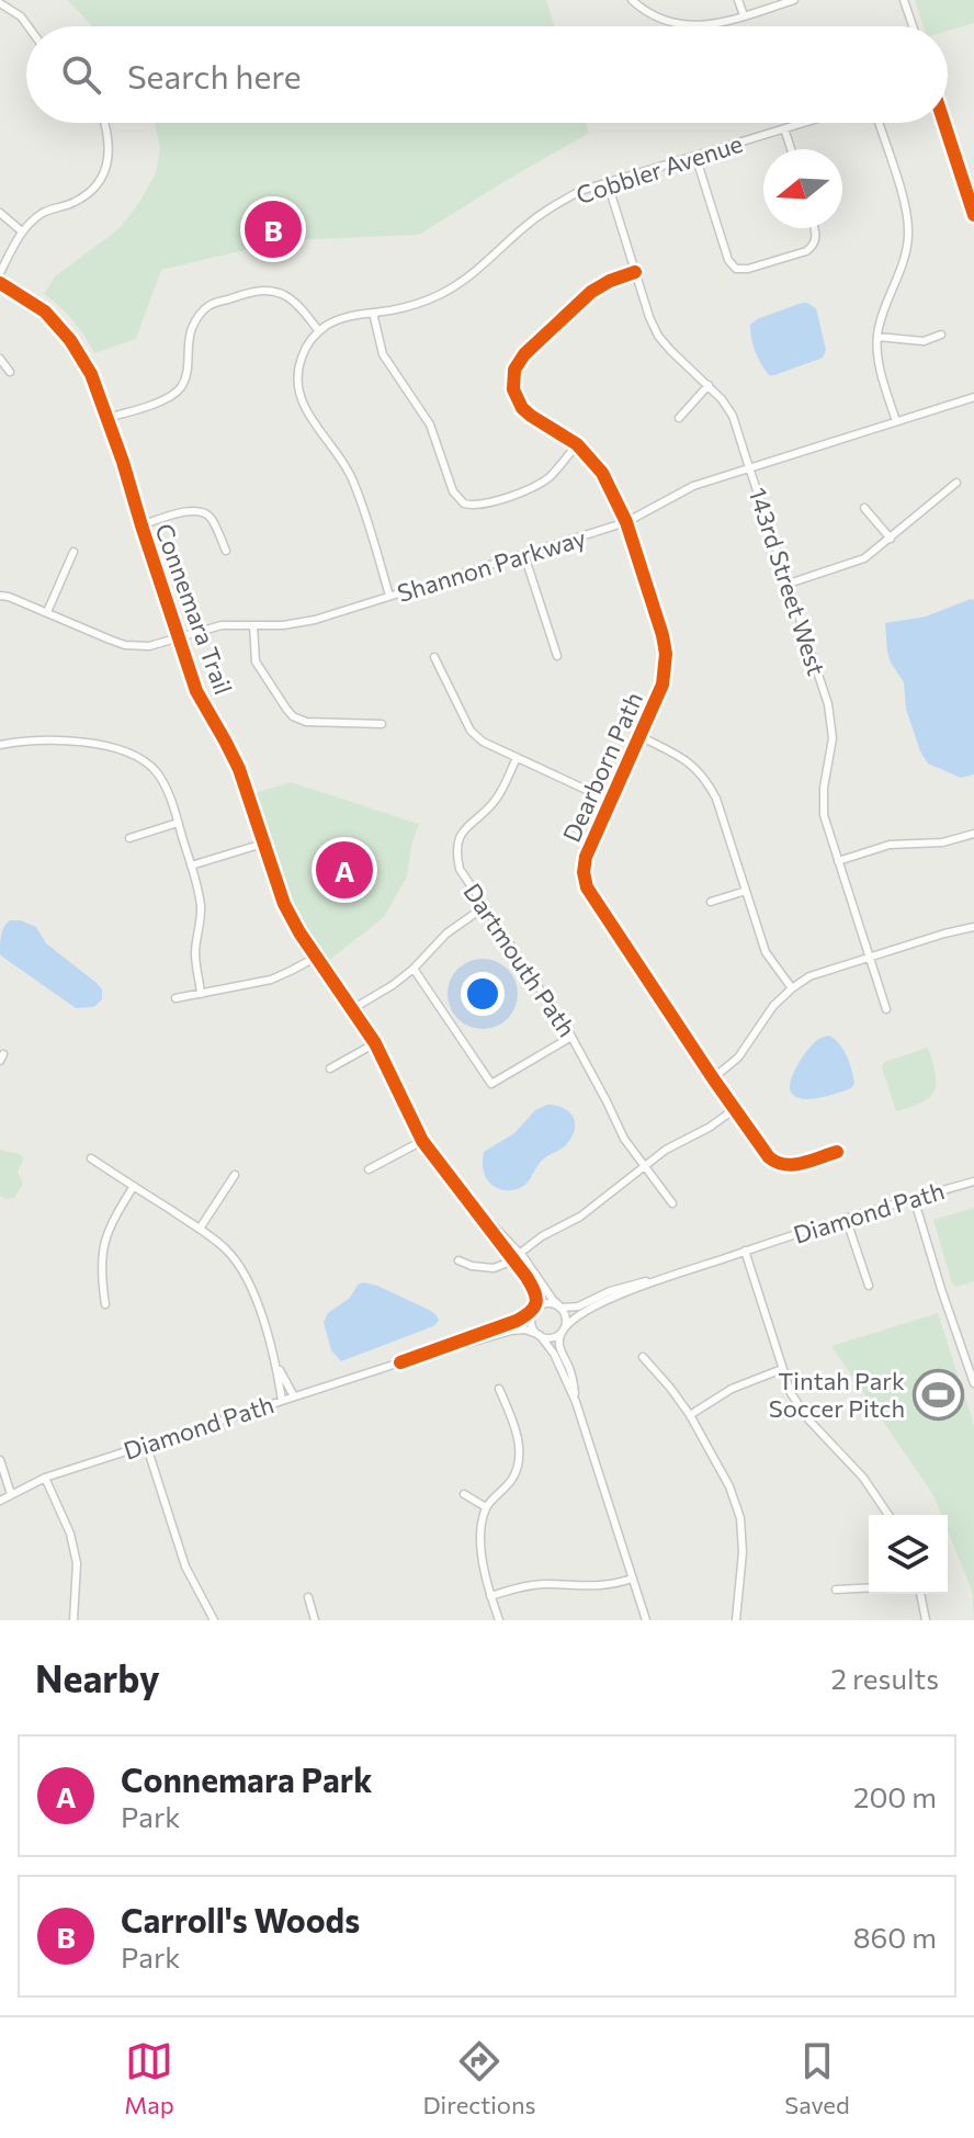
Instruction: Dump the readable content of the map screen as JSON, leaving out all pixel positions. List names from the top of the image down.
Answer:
{
  "streets": {
    "street": [
      "Cobbler Avenue",
      "Shannon Parkway",
      "143rd Street West",
      "Connemara Trail",
      "Dearborn Path",
      "Dartmouth Path",
      "Diamond Path"
    ]
  },
  "crossings": [
    ["Cobbler Avenue", "143rd Street West"],
    ["Shannon Parkway", "143rd Street West"],
    ["Shannon Parkway", "Connemara Trail"],
    ["Shannon Parkway", "Dearborn Path"],
    ["143rd Street West", "Dearborn Path"],
    ["Connemara Trail", "Diamond Path"]
  ],
  "places": {
    "sports": ["Tintah Park Soccer Pitch"]
  },
  "north": "left",
  "page": {
    "search": "Search here",
    "pins": ["B", "A"],
    "heading": ["Nearby", "2 results"],
    "list": [
      {
        "mark": "A",
        "name": "Connemara Park",
        "note": "Park",
        "value": "200 m"
      },
      {
        "mark": "B",
        "name": "Carroll's Woods",
        "note": "Park",
        "value": "860 m"
      }
    ],
    "nav": ["Map", "Directions", "Saved"]
  }
}
